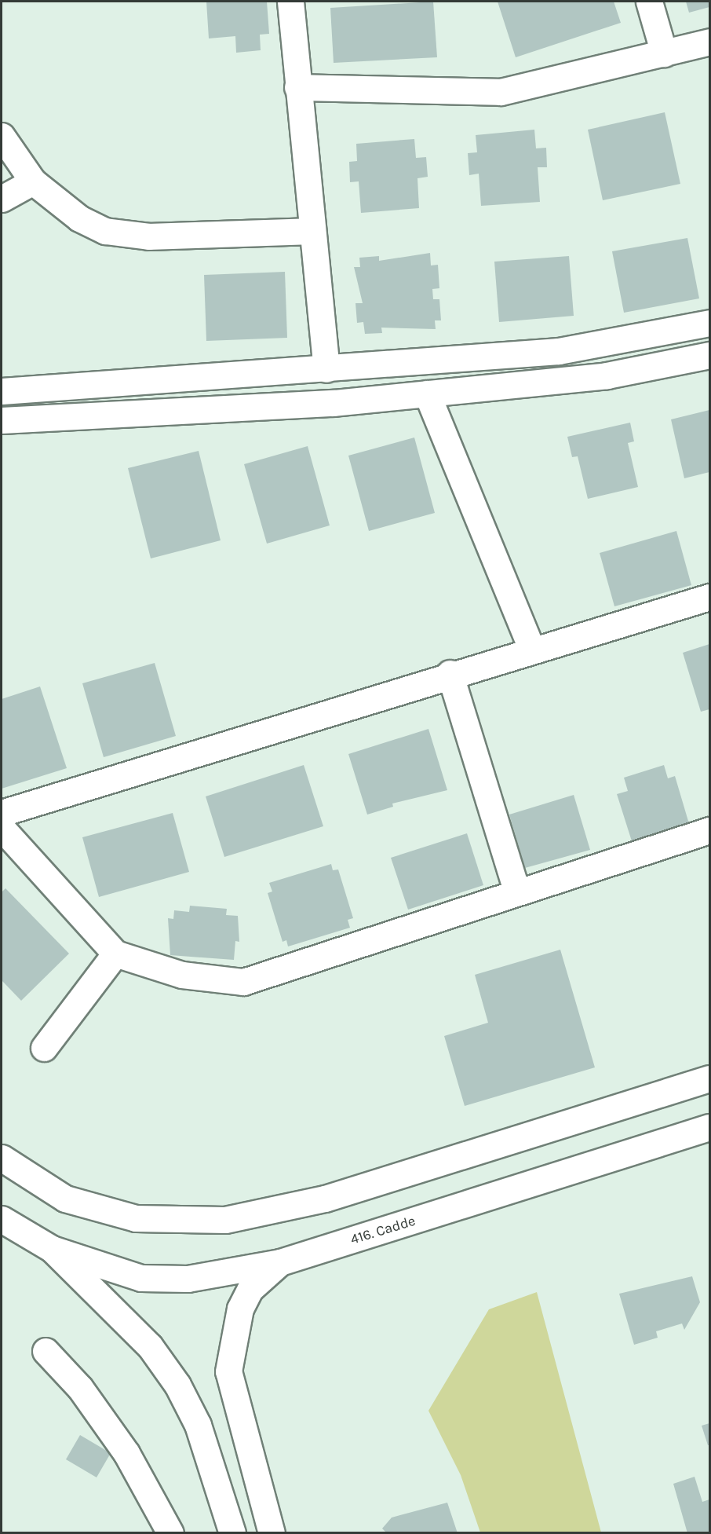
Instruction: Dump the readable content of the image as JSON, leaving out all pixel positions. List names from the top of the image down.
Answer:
{
  "streets": {
    "street": ["416. Cadde"]
  }
}
